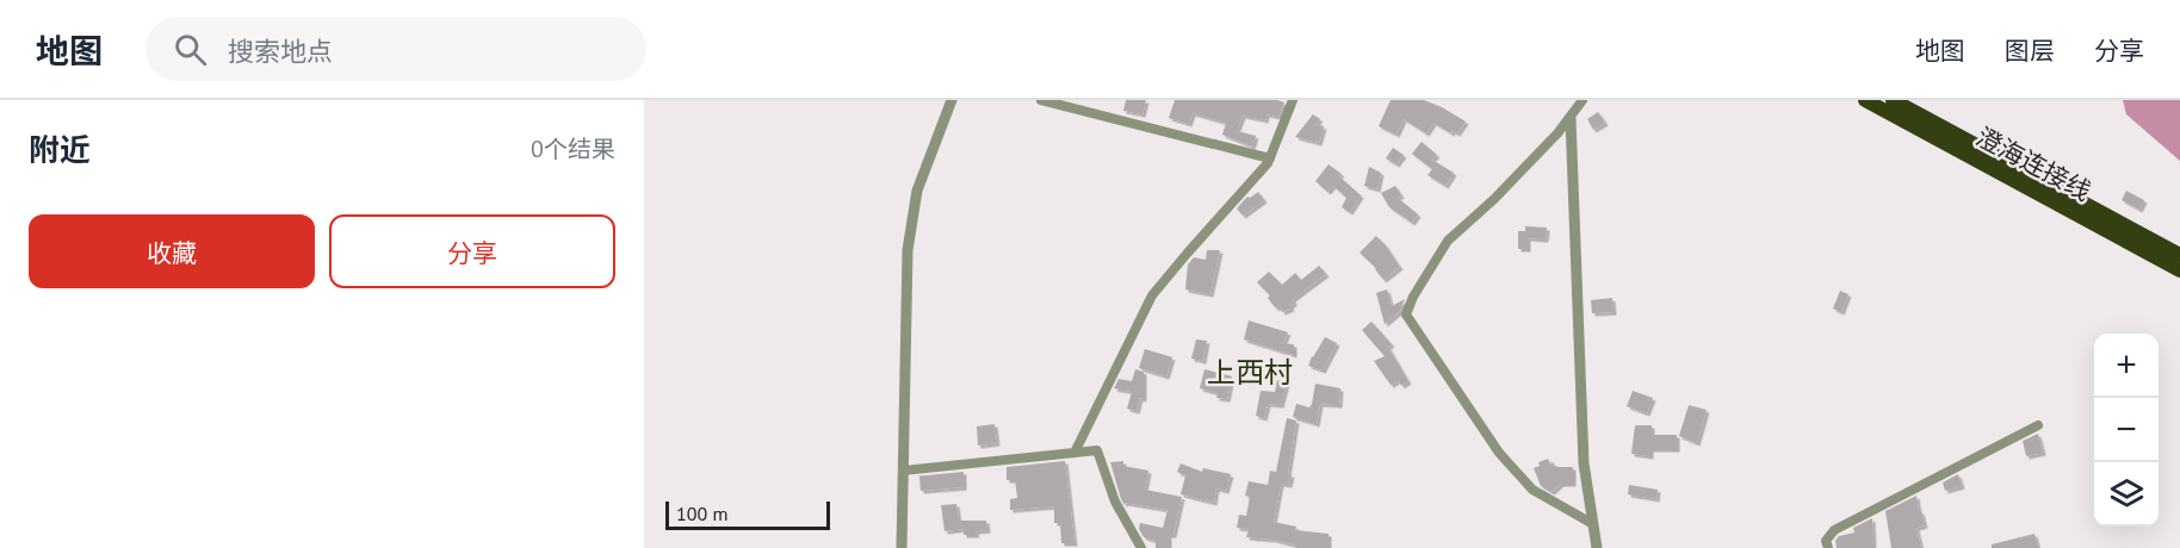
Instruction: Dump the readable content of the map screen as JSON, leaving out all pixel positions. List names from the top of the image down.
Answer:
{
  "streets": {
    "highway": ["澄海连接线"]
  },
  "districts": ["上西村"],
  "scale_bar": "100 m",
  "page": {
    "header": "地图",
    "search": "搜索地点",
    "nav": ["地图", "图层", "分享"],
    "heading": ["附近", "0个结果"],
    "buttons": ["收藏", "分享"],
    "map_buttons": ["+", "−"],
    "scale": "100 m"
  }
}
